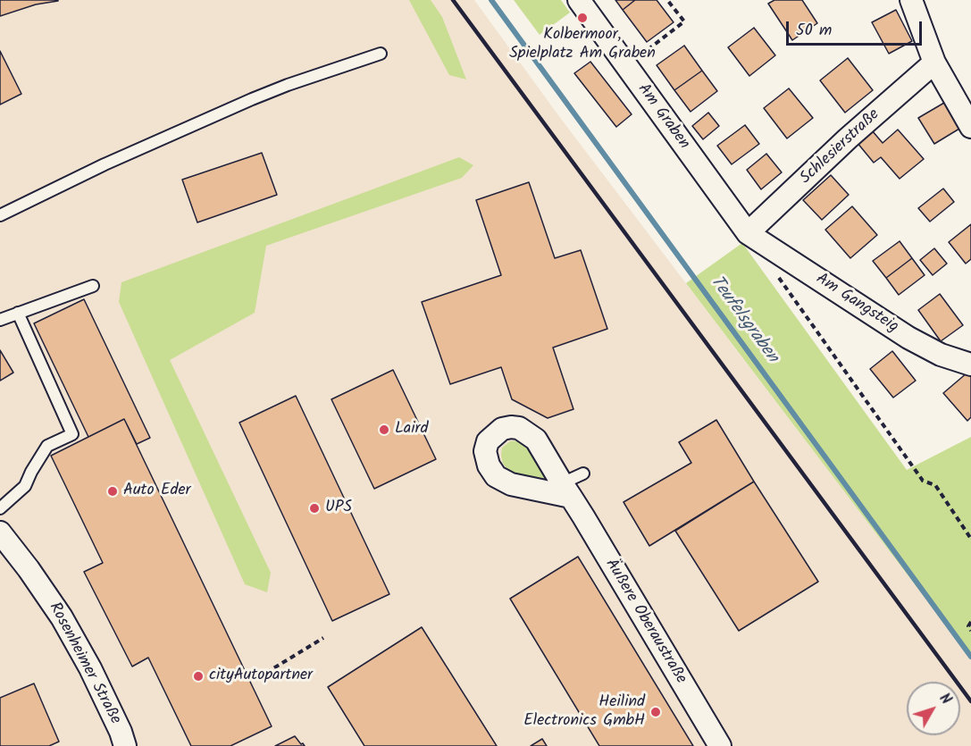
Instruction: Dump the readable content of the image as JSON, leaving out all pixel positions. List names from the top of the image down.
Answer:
{
  "streets": {
    "street": [
      "Am Graben",
      "Schlesierstraße",
      "Am Gangsteig",
      "Äußere Oberaustraße",
      "Rosenheimer Straße"
    ]
  },
  "crossings": [
    ["Am Graben", "Schlesierstraße"],
    ["Am Graben", "Am Gangsteig"],
    ["Schlesierstraße", "Am Gangsteig"]
  ],
  "water": ["Teufelsgraben"],
  "places": [
    "Kolbermoor, Spielplatz Am Graben",
    "Laird",
    "Auto Eder",
    "UPS",
    "cityAutopartner",
    "Heilind Electronics GmbH"
  ],
  "scale_bar": "50 m",
  "north": "top right"
}
